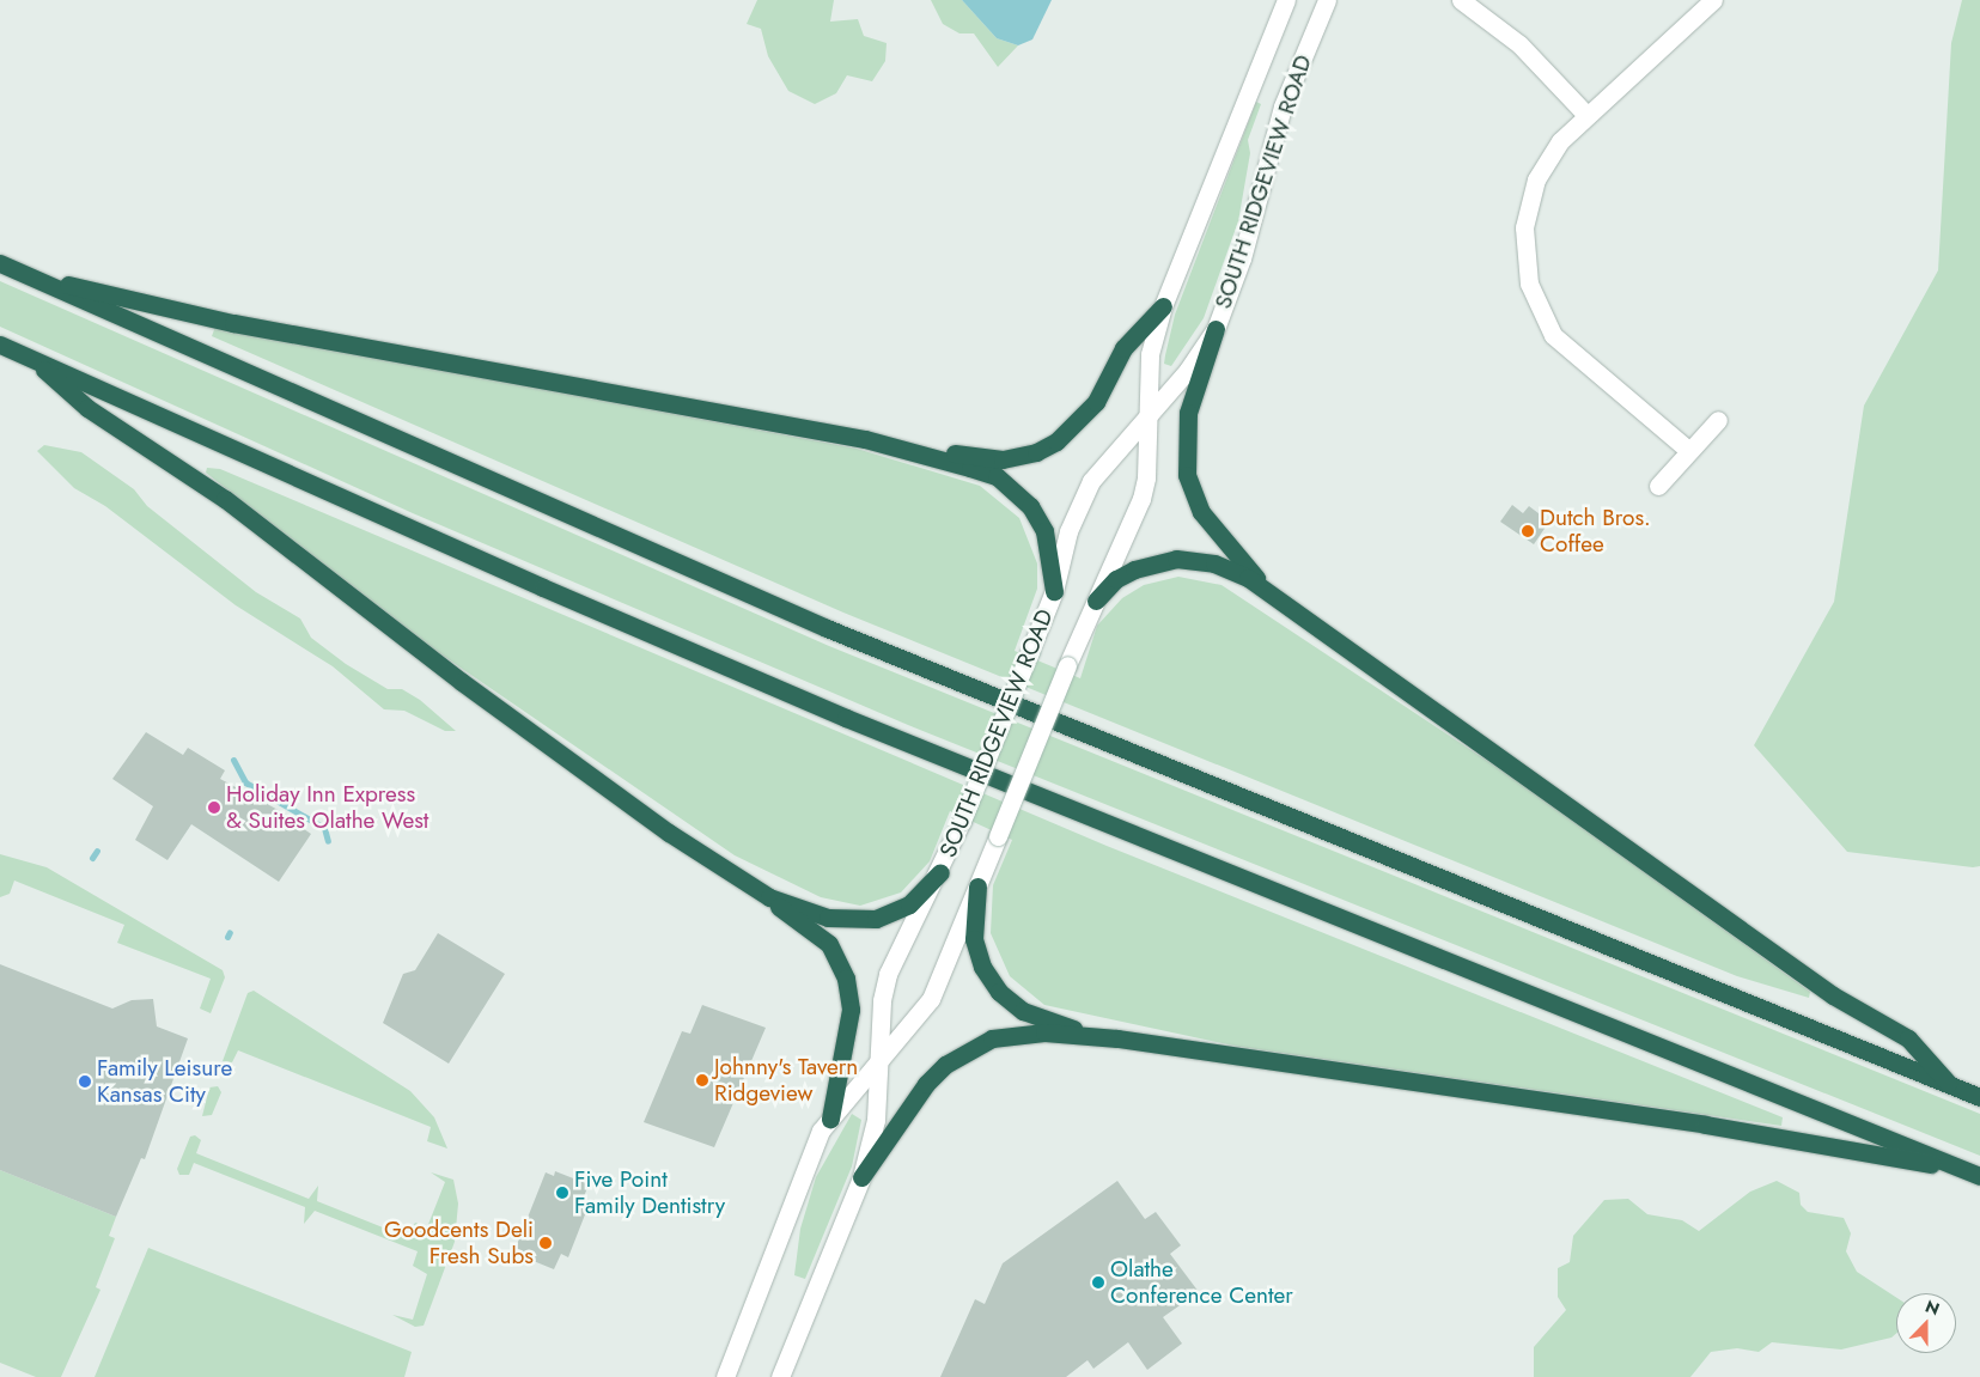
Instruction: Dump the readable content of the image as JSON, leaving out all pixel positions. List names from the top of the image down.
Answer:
{
  "streets": {
    "main road": ["SOUTH RIDGEVIEW ROAD"]
  },
  "places": [
    "Dutch Bros. Coffee",
    "Holiday Inn Express & Suites Olathe West",
    "Johnny's Tavern Ridgeview",
    "Family Leisure Kansas City",
    "Five Point Family Dentistry",
    "Goodcents Deli Fresh Subs",
    "Olathe Conference Center"
  ],
  "north": "top"
}
